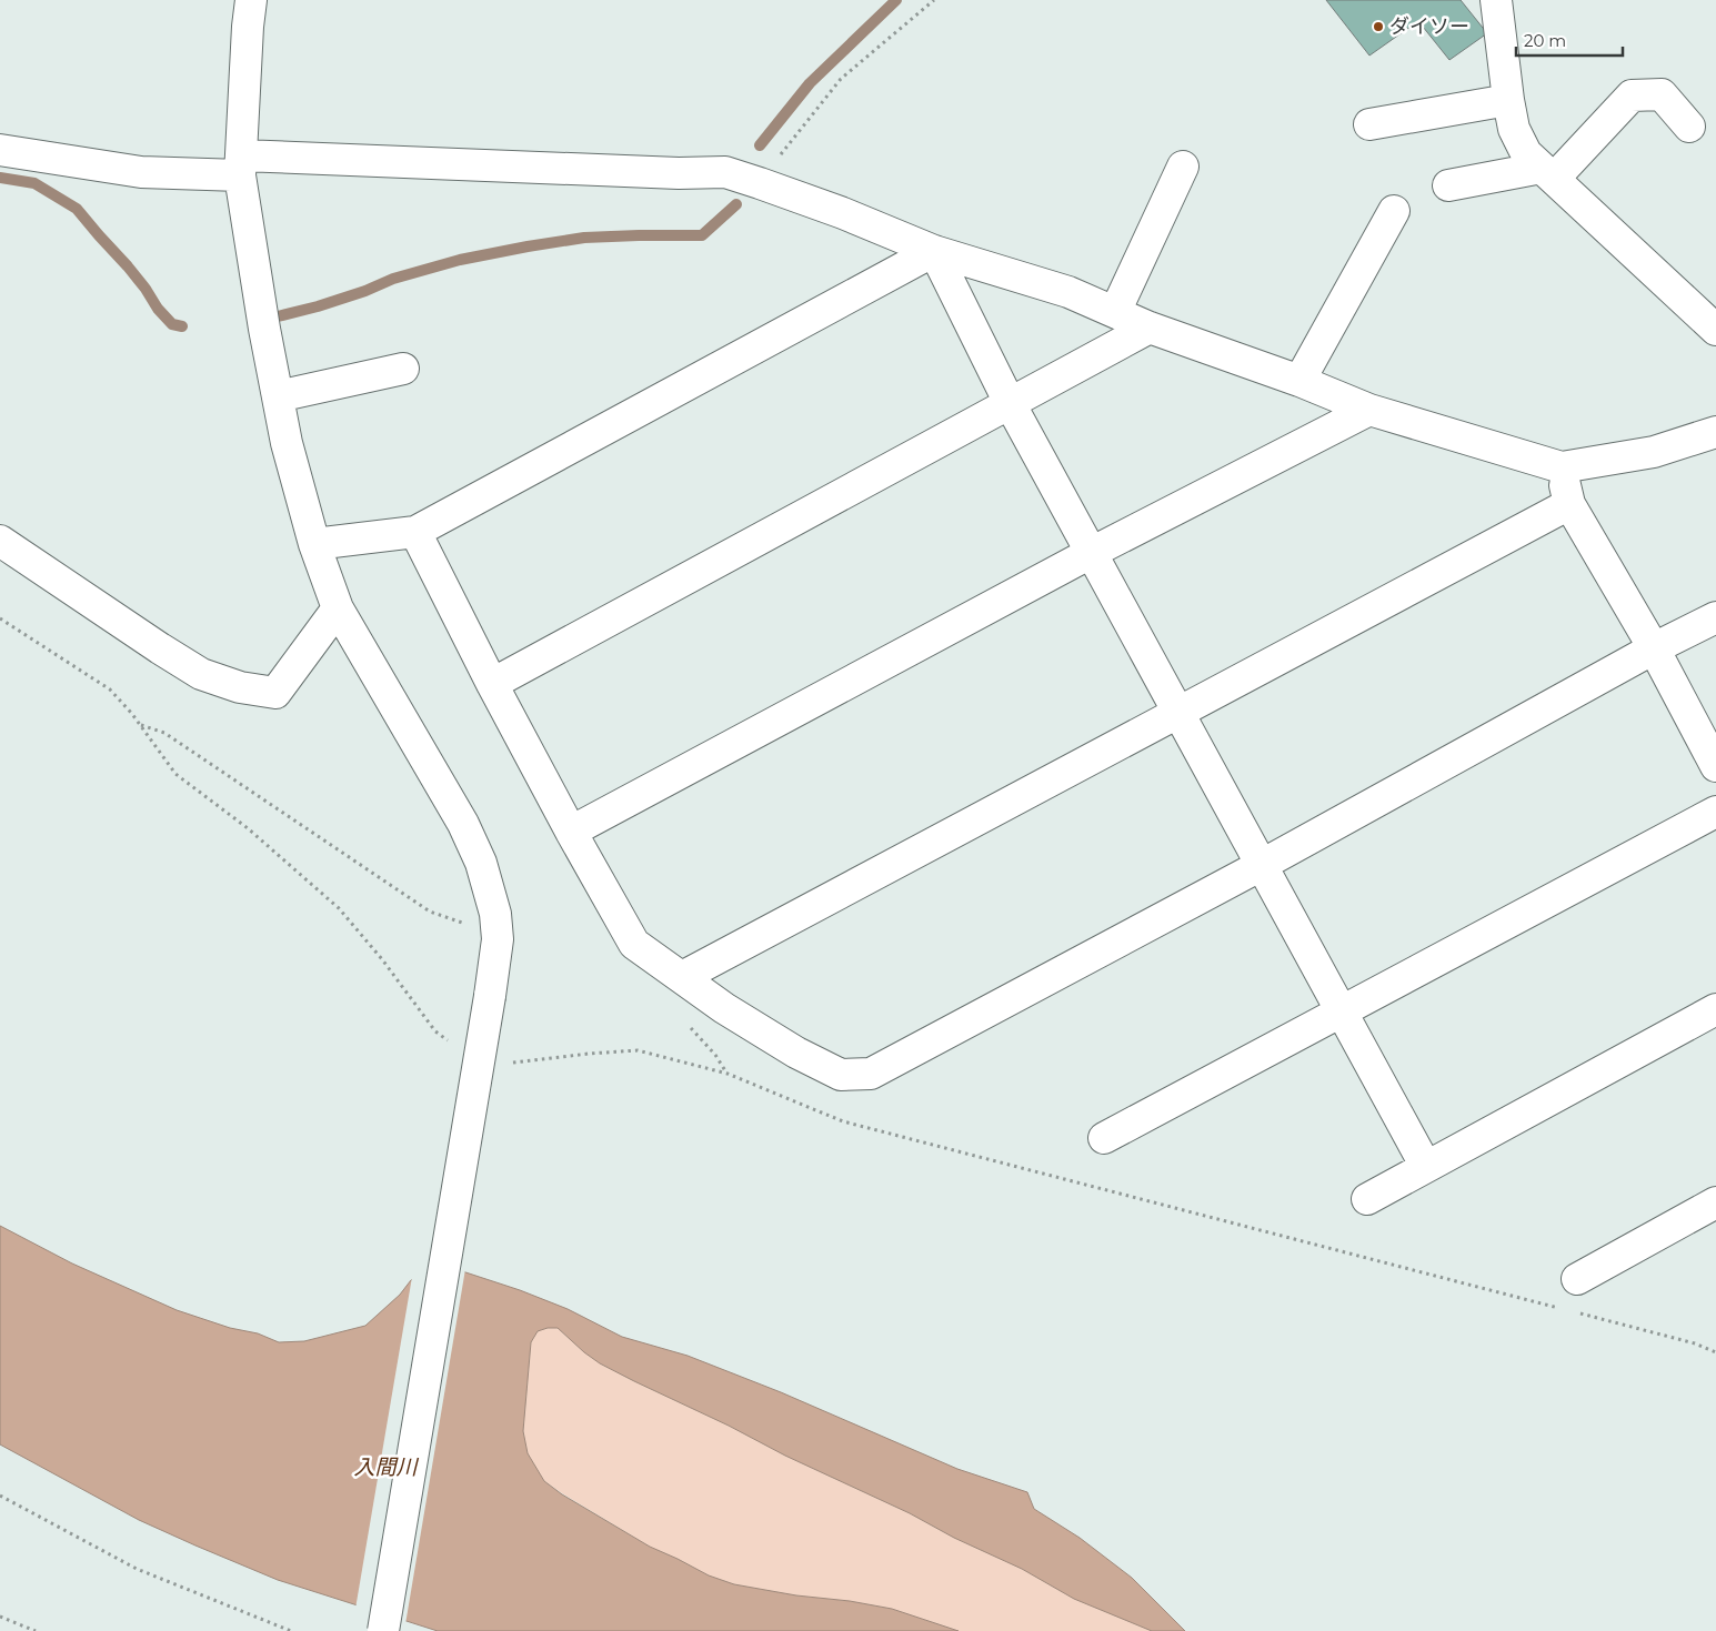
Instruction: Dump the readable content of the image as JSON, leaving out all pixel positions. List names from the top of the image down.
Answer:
{
  "water": ["入間川"],
  "places": ["ダイソー"],
  "scale_bar": "20 m"
}
